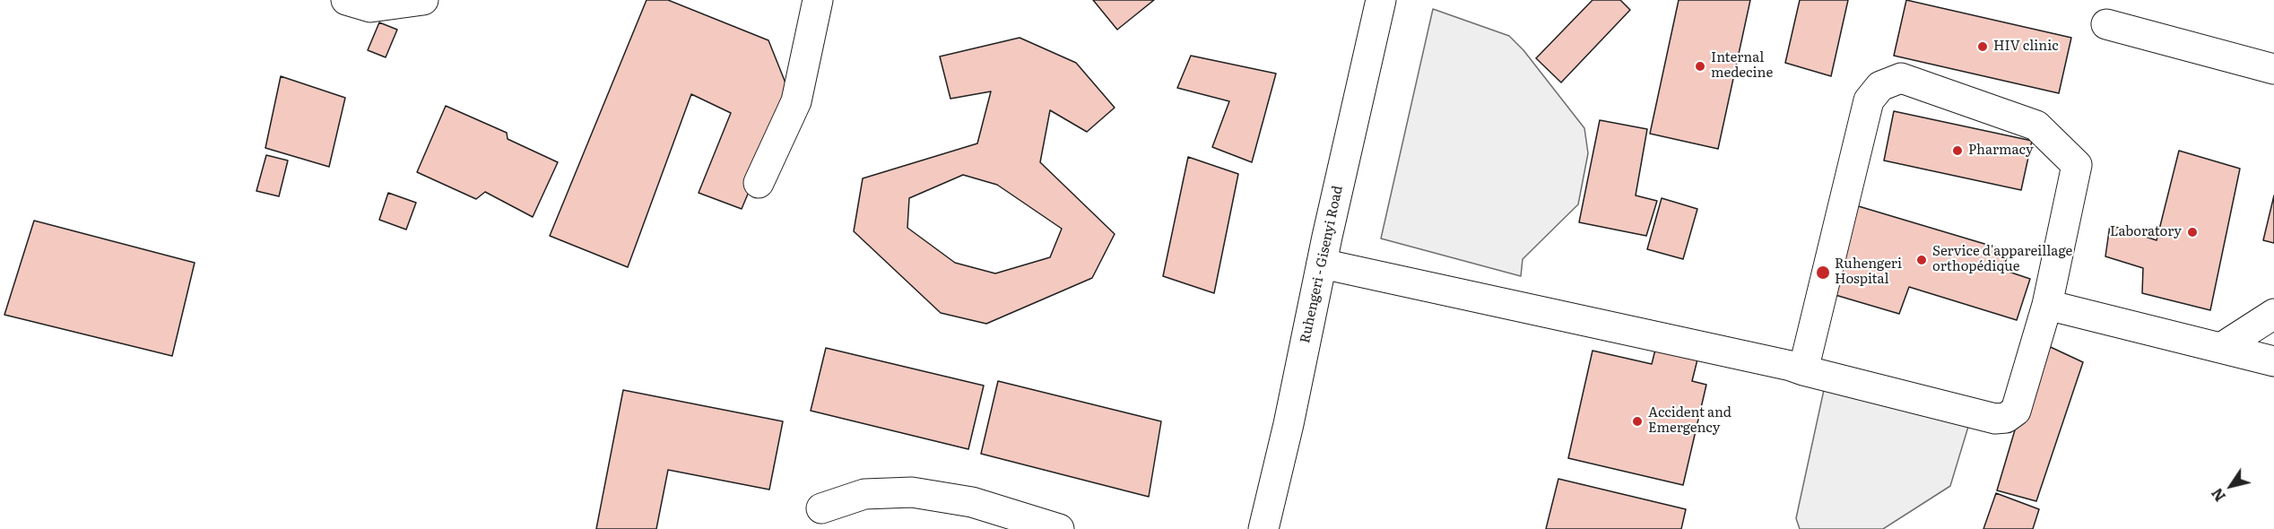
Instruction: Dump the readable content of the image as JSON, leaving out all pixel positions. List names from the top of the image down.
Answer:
{
  "streets": {
    "main road": ["Ruhengeri - Gisenyi Road"]
  },
  "places": [
    "HIV clinic",
    "Internal medecine",
    "Pharmacy",
    "Laboratory",
    "Service d'appareillage orthopédique",
    "Ruhengeri Hospital",
    "Accident and Emergency"
  ],
  "north": "bottom left"
}
